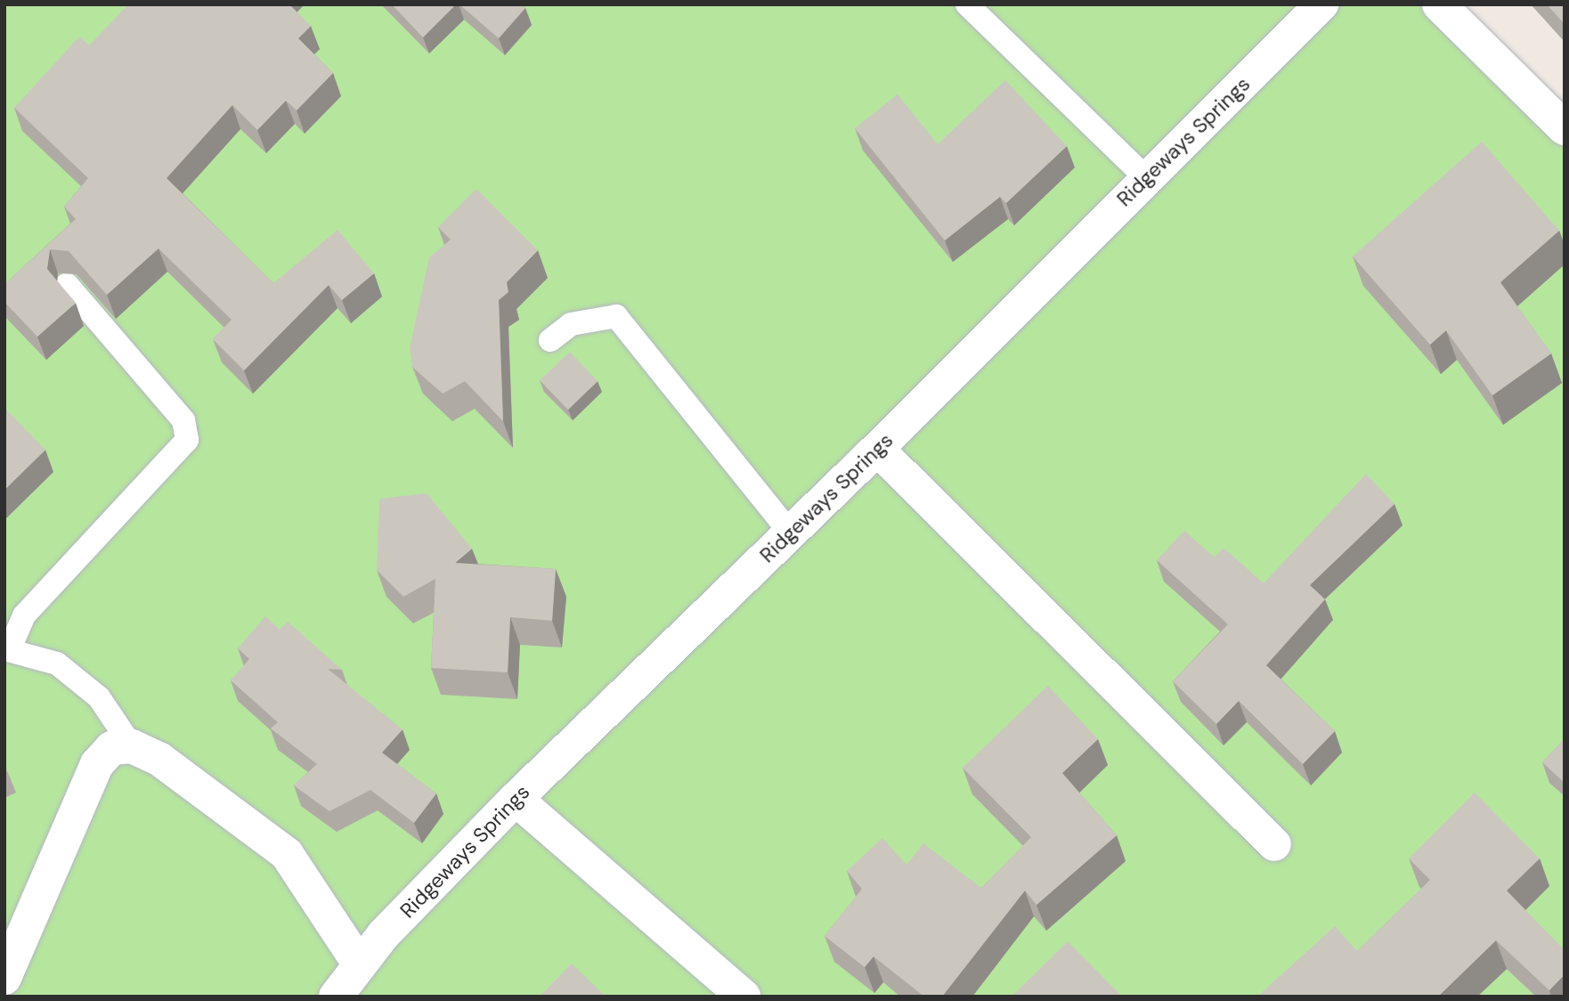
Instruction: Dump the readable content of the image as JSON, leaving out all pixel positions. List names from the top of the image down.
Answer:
{
  "streets": {
    "street": ["Ridgeways Springs"]
  }
}
